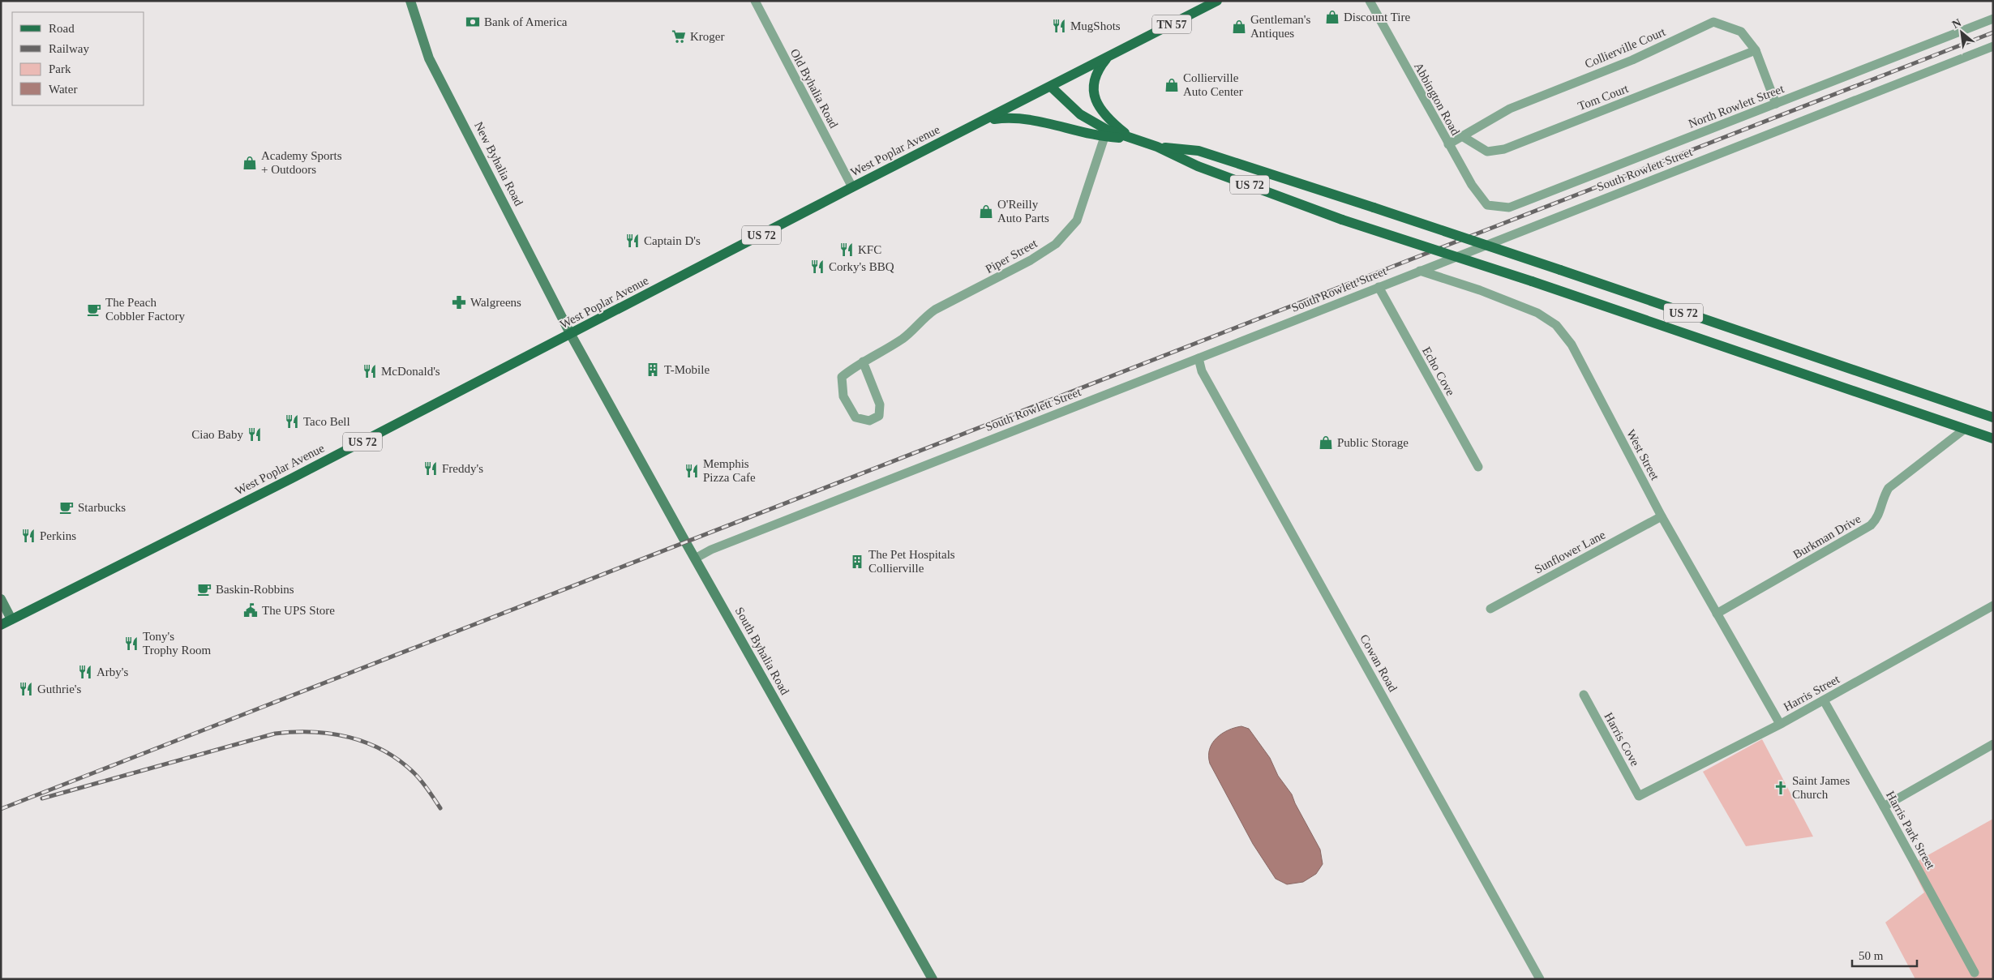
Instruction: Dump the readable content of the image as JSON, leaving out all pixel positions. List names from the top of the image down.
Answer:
{
  "streets": {
    "main road": [
      "TN 57",
      "West Poplar Avenue",
      "New Byhalia Road",
      "US 72",
      "South Byhalia Road"
    ],
    "street": [
      "Collierville Court",
      "Old Byhalia Road",
      "Tom Court",
      "Abbington Road",
      "North Rowlett Street",
      "South Rowlett Street",
      "Piper Street",
      "Echo Cove",
      "West Street",
      "Burkman Drive",
      "Sunflower Lane",
      "Cowan Road",
      "Harris Street",
      "Harris Cove",
      "Harris Park Street"
    ]
  },
  "crossings": [
    ["Collierville Court", "Tom Court"],
    ["Collierville Court", "Abbington Road"],
    ["Collierville Court", "North Rowlett Street"],
    ["Old Byhalia Road", "West Poplar Avenue"],
    ["Abbington Road", "North Rowlett Street"],
    ["West Poplar Avenue", "New Byhalia Road"],
    ["West Poplar Avenue", "US 72"],
    ["West Poplar Avenue", "South Byhalia Road"],
    ["New Byhalia Road", "South Byhalia Road"],
    ["South Rowlett Street", "Echo Cove"],
    ["South Rowlett Street", "West Street"],
    ["South Rowlett Street", "South Byhalia Road"],
    ["South Rowlett Street", "Cowan Road"],
    ["US 72", "Piper Street"],
    ["US 72", "Burkman Drive"],
    ["West Street", "Burkman Drive"],
    ["West Street", "Sunflower Lane"],
    ["West Street", "Harris Street"],
    ["Harris Street", "Harris Cove"],
    ["Harris Street", "Harris Park Street"]
  ],
  "places": {
    "shop": [
      "Discount Tire",
      "Gentleman's Antiques",
      "Collierville Auto Center",
      "Academy Sports + Outdoors",
      "O'Reilly Auto Parts",
      "Public Storage"
    ],
    "bank": ["Bank of America"],
    "restaurant": [
      "MugShots",
      "Captain D's",
      "KFC",
      "Corky's BBQ",
      "McDonald's",
      "Taco Bell",
      "Ciao Baby",
      "Freddy's",
      "Memphis Pizza Cafe",
      "Perkins",
      "Tony's Trophy Room",
      "Arby's",
      "Guthrie's"
    ],
    "supermarket": ["Kroger"],
    "pharmacy": ["Walgreens"],
    "cafe": ["The Peach Cobbler Factory", "Starbucks", "Baskin-Robbins"],
    "building": ["T-Mobile", "The Pet Hospitals Collierville"],
    "public building": ["The UPS Store"],
    "church": ["Saint James Church"]
  },
  "legend": [
    "Road",
    "Railway",
    "Park",
    "Water"
  ],
  "scale_bar": "50 m",
  "north": "top left"
}
